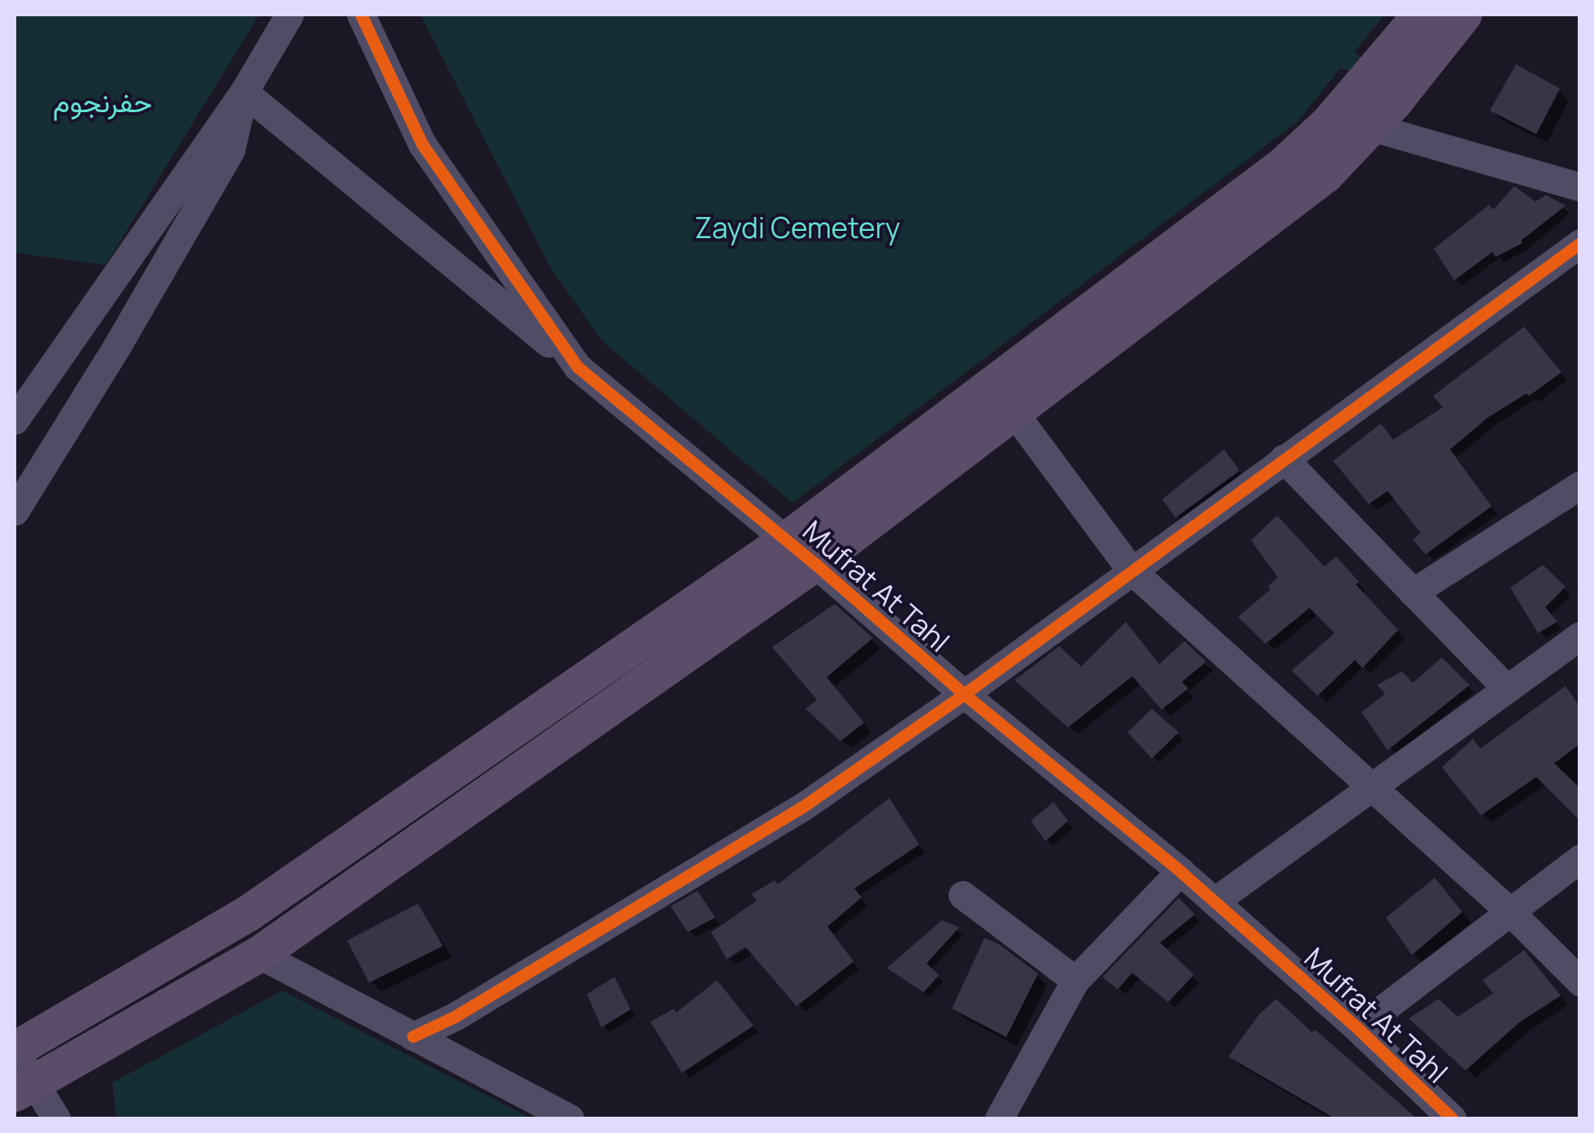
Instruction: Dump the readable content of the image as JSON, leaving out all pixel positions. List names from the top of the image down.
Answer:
{
  "streets": {
    "street": ["Mufrat At Tahl"]
  },
  "parks": ["حفرنجوم", "Zaydi Cemetery"]
}
